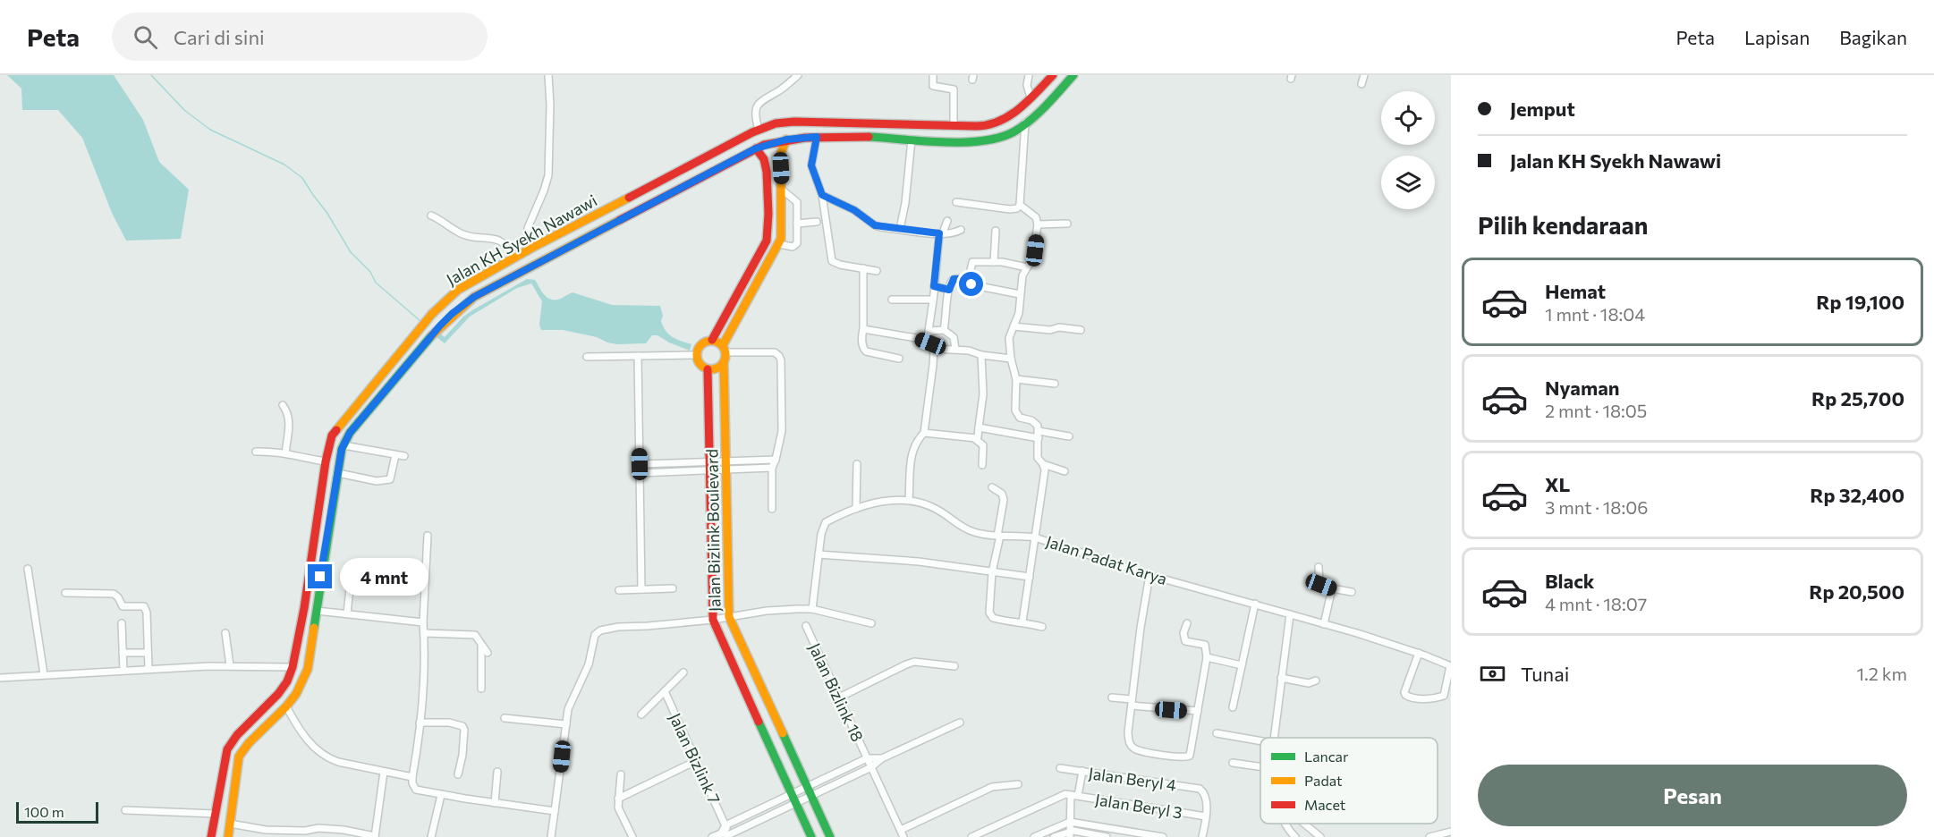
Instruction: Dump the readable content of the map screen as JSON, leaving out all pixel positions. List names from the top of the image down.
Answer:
{
  "streets": {
    "main road": ["Jalan KH Syekh Nawawi", "Jalan Bizlink Boulevard"],
    "street": [
      "Jalan Padat Karya",
      "Jalan Bizlink 18",
      "Jalan Bizlink 7",
      "Jalan Beryl 4",
      "Jalan Beryl 3"
    ]
  },
  "crossings": [
    ["Jalan Beryl 4", "Jalan Beryl 3"]
  ],
  "legend": ["Lancar", "Padat", "Macet"],
  "scale_bar": "100 m",
  "page": {
    "header": "Peta",
    "search": "Cari di sini",
    "nav": ["Peta", "Lapisan", "Bagikan"],
    "banner": ["Jemput", "Jalan KH Syekh Nawawi"],
    "heading": "Pilih kendaraan",
    "list": [
      {
        "name": "Hemat",
        "note": "1 mnt · 18:04",
        "value": "Rp 19,100"
      },
      {
        "name": "Nyaman",
        "note": "2 mnt · 18:05",
        "value": "Rp 25,700"
      },
      {
        "name": "XL",
        "note": "3 mnt · 18:06",
        "value": "Rp 32,400"
      },
      {
        "name": "Black",
        "note": "4 mnt · 18:07",
        "value": "Rp 20,500"
      }
    ],
    "bubble": "4 mnt",
    "pay": ["Tunai", "1.2 km"],
    "buttons": "Pesan",
    "scale": "100 m"
  }
}
